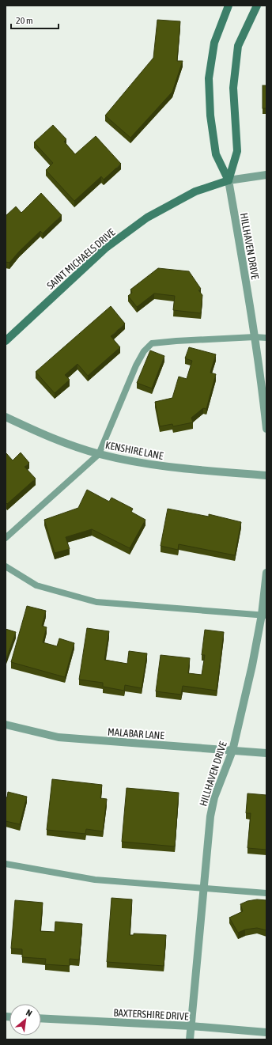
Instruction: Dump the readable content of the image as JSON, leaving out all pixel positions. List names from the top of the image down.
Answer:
{
  "streets": {
    "street": [
      "HILLHAVEN DRIVE",
      "SAINT MICHAELS DRIVE",
      "KENSHIRE LANE",
      "MALABAR LANE",
      "BAXTERSHIRE DRIVE"
    ]
  },
  "crossings": [
    ["HILLHAVEN DRIVE", "SAINT MICHAELS DRIVE"],
    ["HILLHAVEN DRIVE", "MALABAR LANE"],
    ["HILLHAVEN DRIVE", "BAXTERSHIRE DRIVE"]
  ],
  "scale_bar": "20 m",
  "north": "top right"
}
